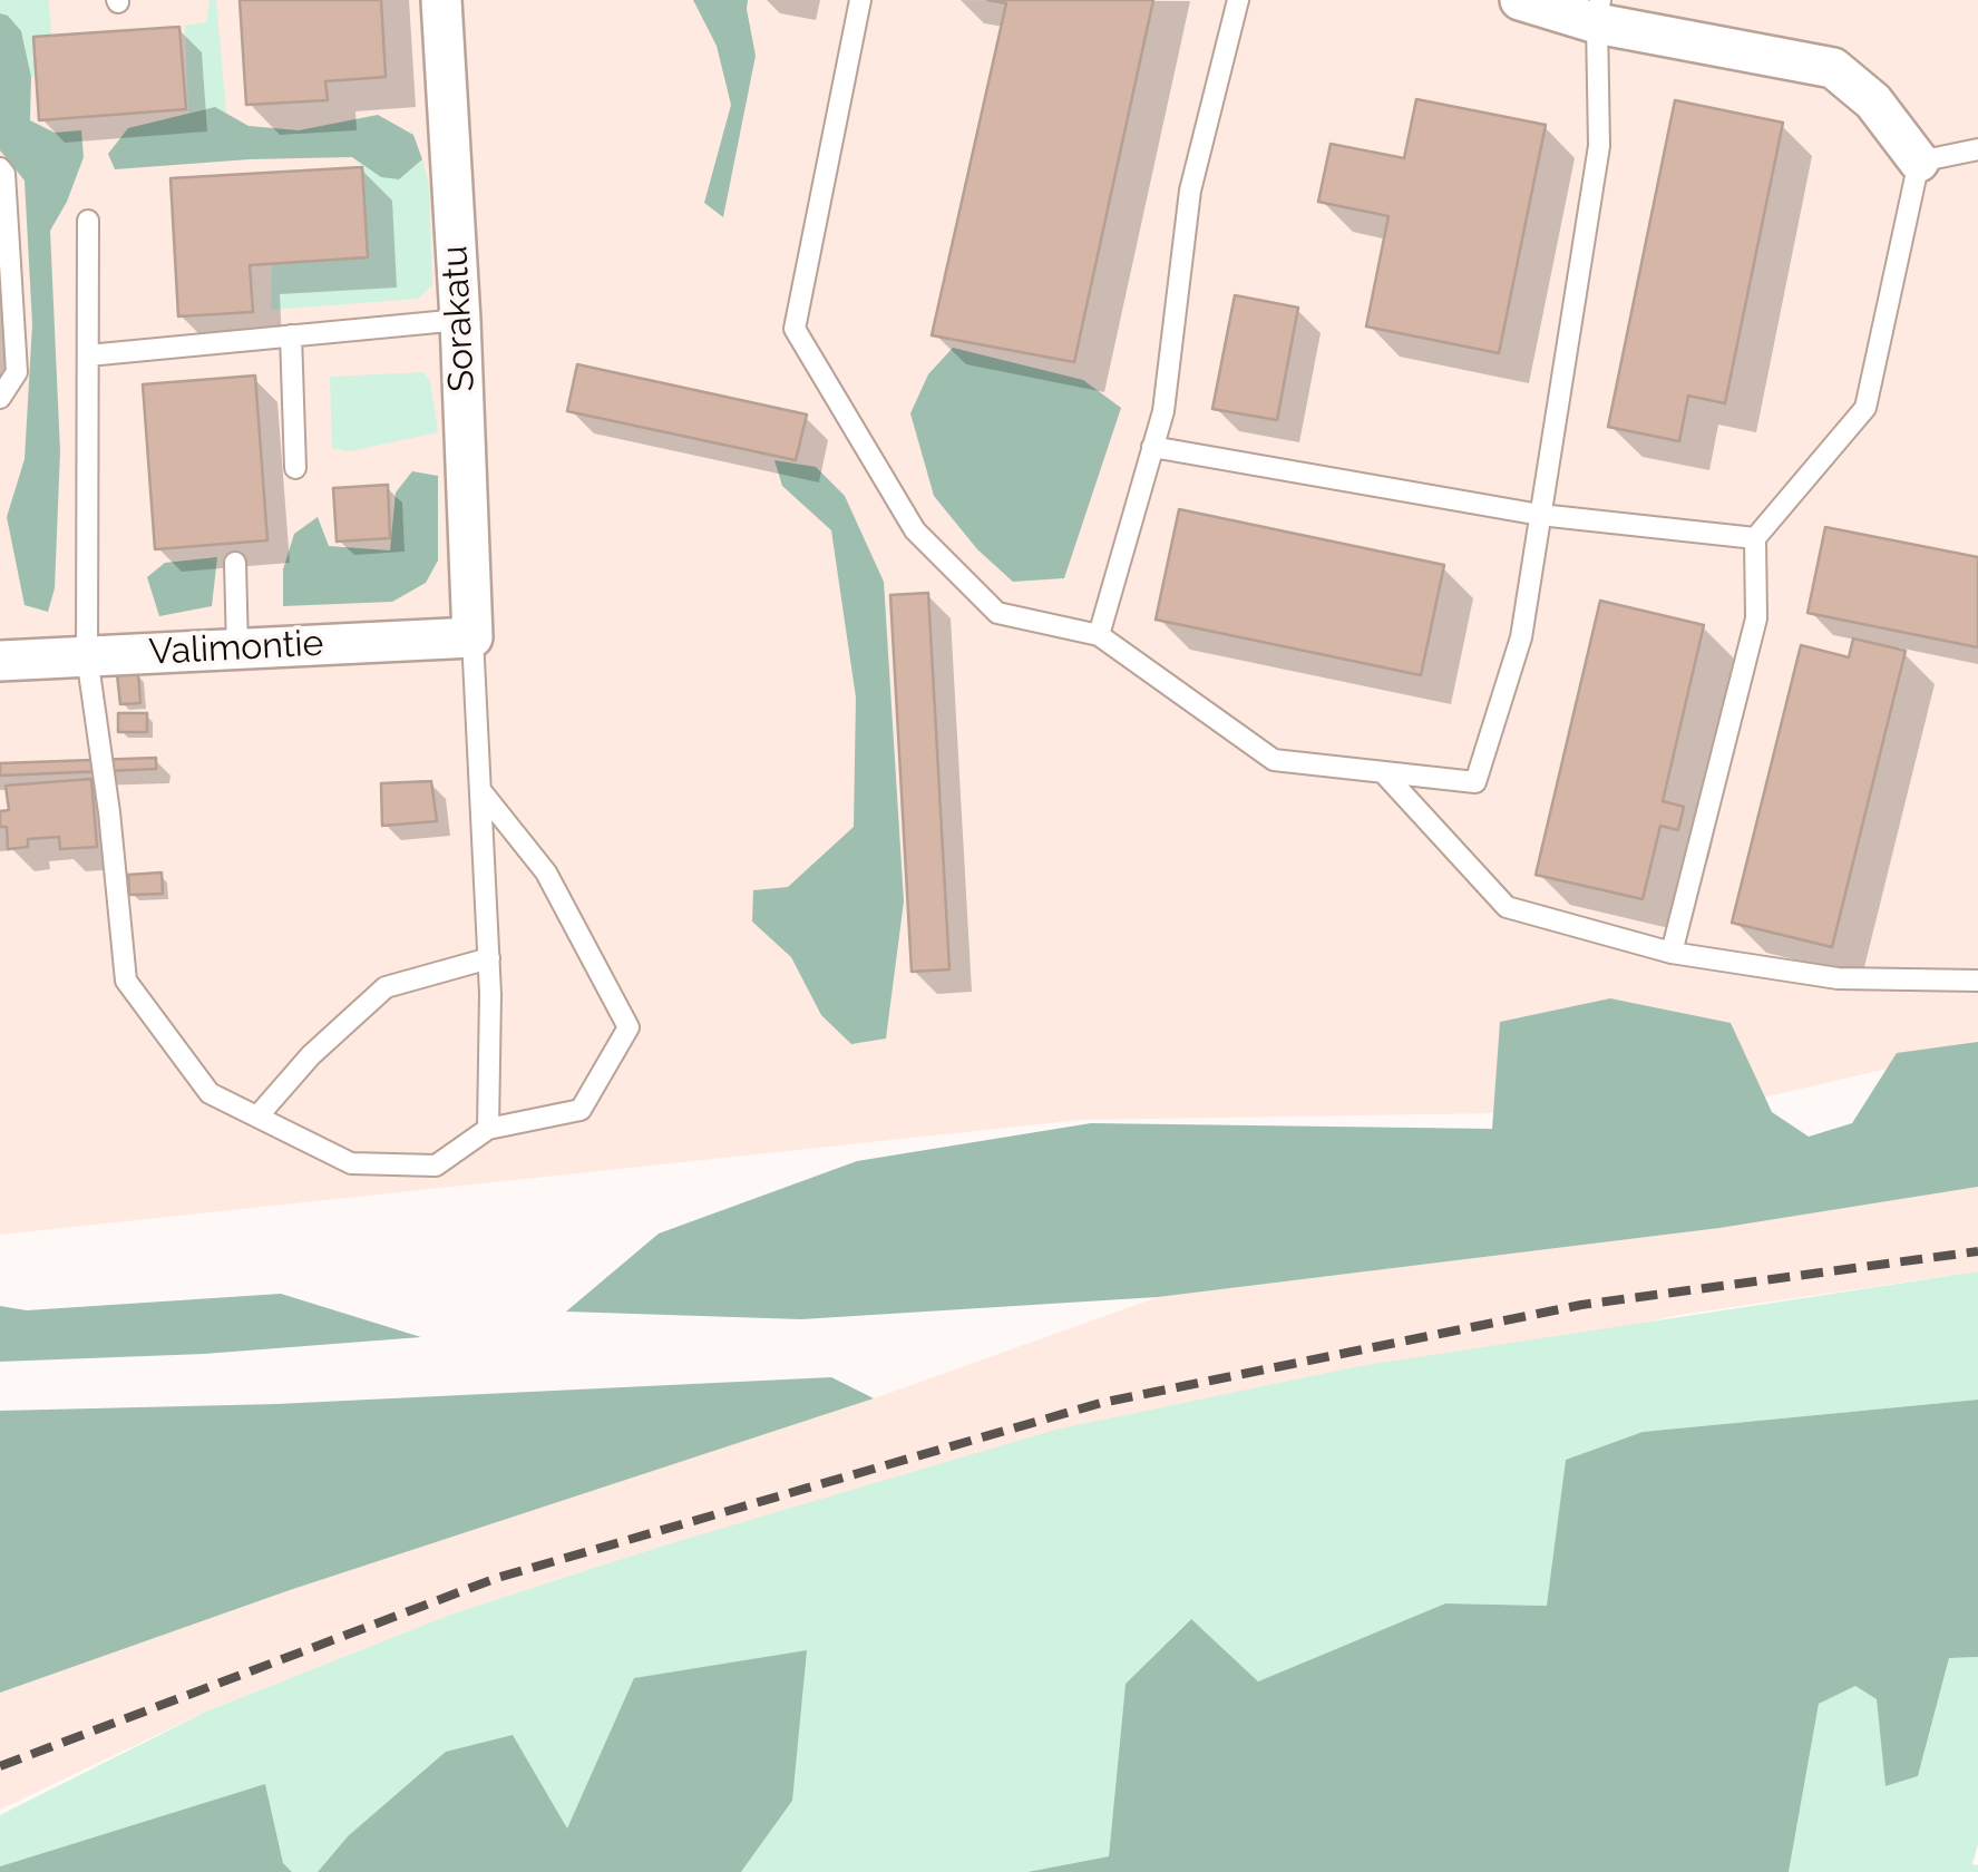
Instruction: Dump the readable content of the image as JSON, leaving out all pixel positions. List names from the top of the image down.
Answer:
{
  "streets": {
    "street": ["Sorakatu", "Valimontie"]
  },
  "crossings": [
    ["Sorakatu", "Valimontie"]
  ]
}
